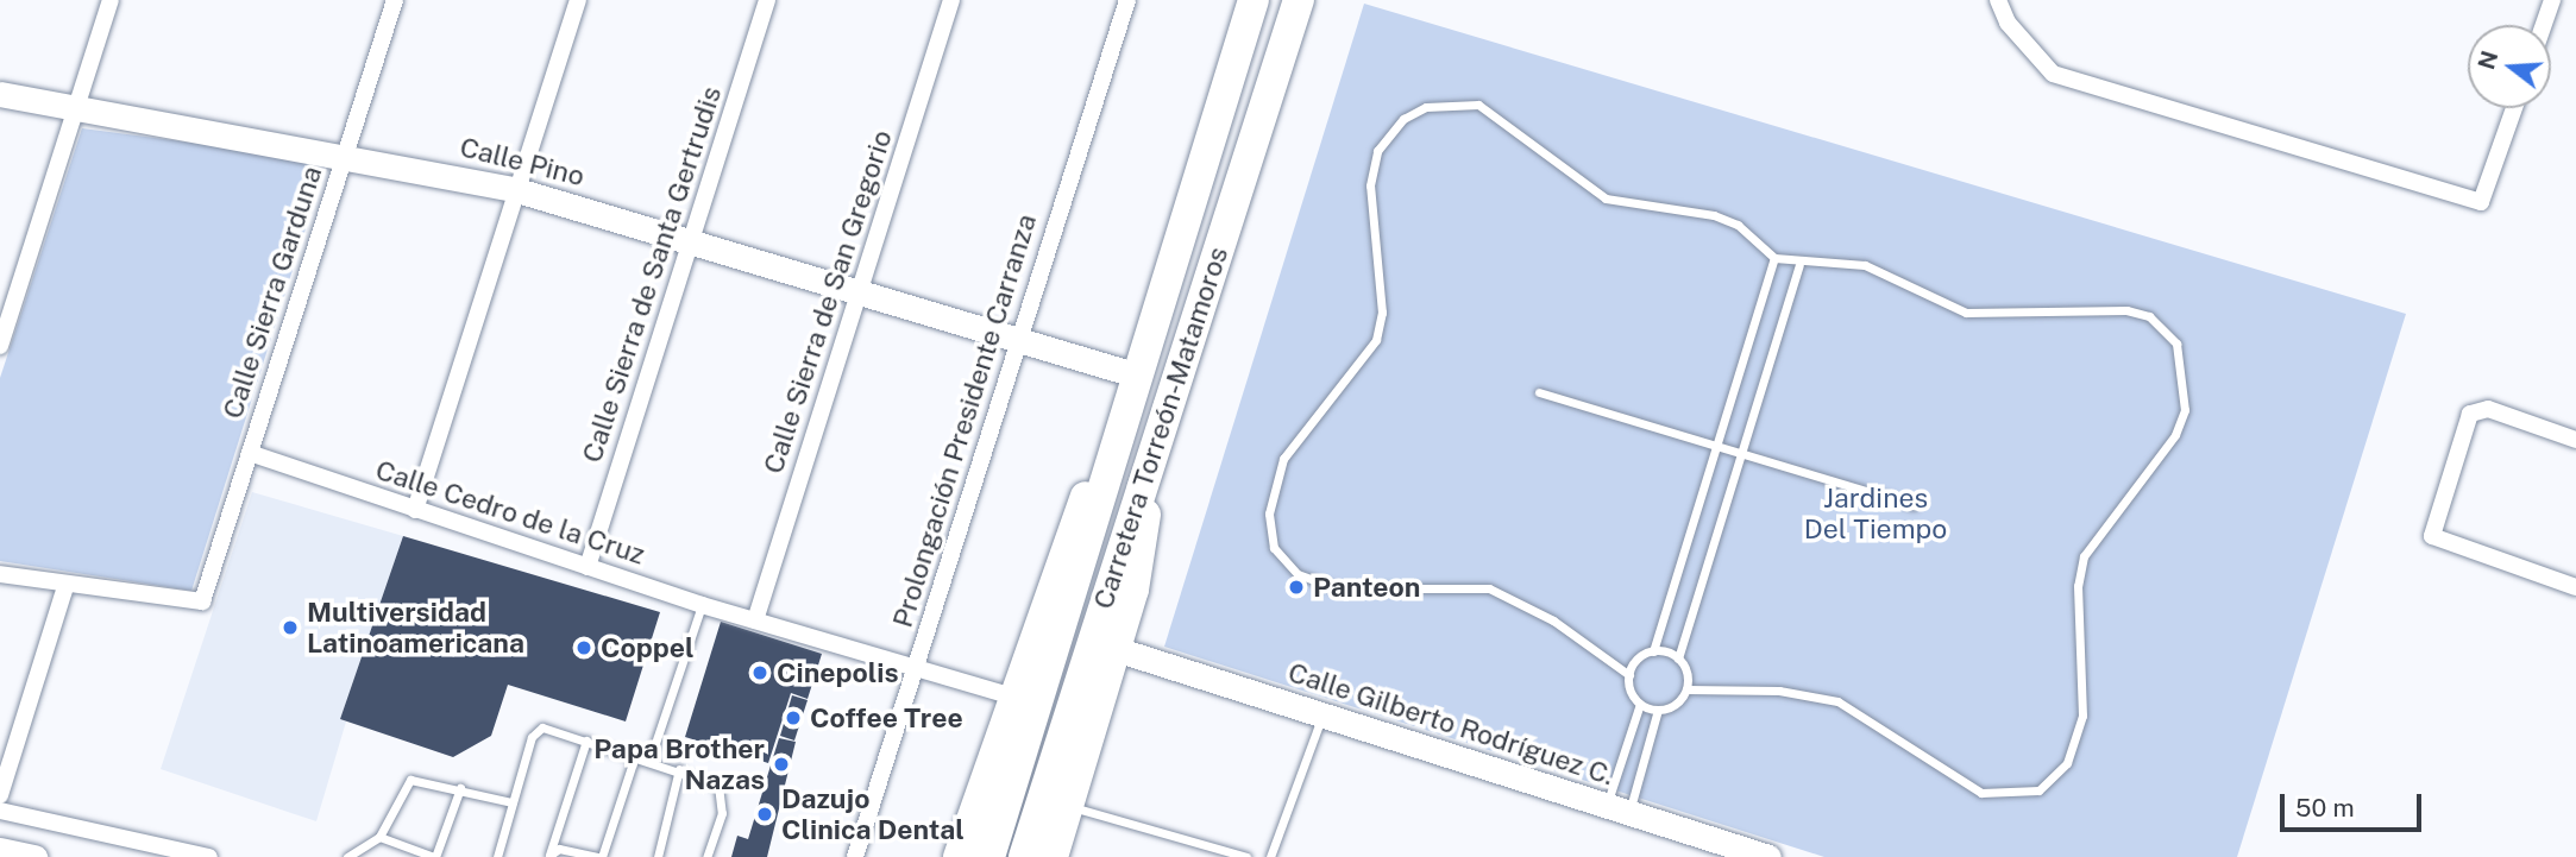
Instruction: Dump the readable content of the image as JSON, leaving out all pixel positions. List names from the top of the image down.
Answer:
{
  "streets": {
    "highway": ["Carretera Torreón-Matamoros"],
    "street": [
      "Calle Pino",
      "Calle Sierra de Santa Gertrudis",
      "Calle Sierra Garduna",
      "Calle Sierra de San Gregorio",
      "Prolongación Presidente Carranza",
      "Calle Cedro de la Cruz",
      "Calle Gilberto Rodríguez C."
    ]
  },
  "crossings": [
    ["Calle Pino", "Calle Sierra de Santa Gertrudis"],
    ["Calle Pino", "Calle Sierra Garduna"],
    ["Calle Pino", "Calle Sierra de San Gregorio"],
    ["Calle Pino", "Prolongación Presidente Carranza"],
    ["Calle Sierra de Santa Gertrudis", "Calle Cedro de la Cruz"],
    ["Calle Sierra Garduna", "Calle Cedro de la Cruz"],
    ["Calle Sierra de San Gregorio", "Calle Cedro de la Cruz"],
    ["Prolongación Presidente Carranza", "Calle Cedro de la Cruz"]
  ],
  "parks": ["Jardines Del Tiempo"],
  "places": [
    "Panteon",
    "Multiversidad Latinoamericana",
    "Coppel",
    "Cinepolis",
    "Coffee Tree",
    "Papa Brother Nazas",
    "Dazujo Clinica Dental"
  ],
  "scale_bar": "50 m",
  "north": "left"
}
